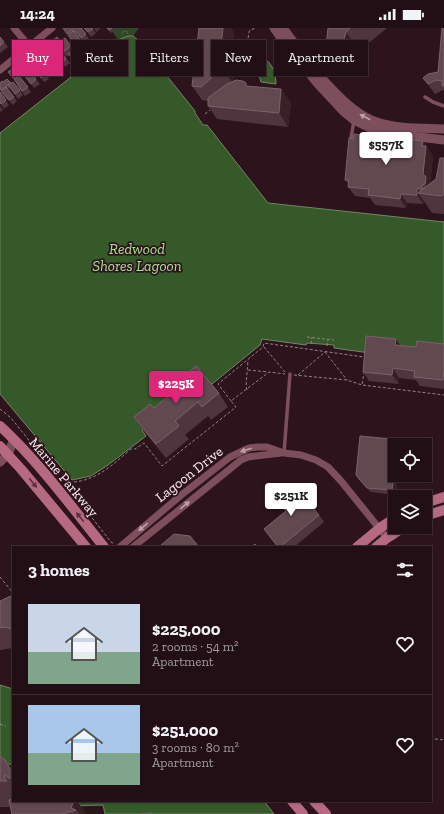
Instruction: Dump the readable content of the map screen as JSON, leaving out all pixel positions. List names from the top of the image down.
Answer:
{
  "streets": {
    "main road": ["Marine Parkway"],
    "street": ["Lagoon Drive"]
  },
  "water": ["Redwood Shores Lagoon"],
  "page": {
    "status": "14:24",
    "chip": [
      "Buy",
      "Rent",
      "Filters",
      "New",
      "Apartment"
    ],
    "price": ["$557K", "$225K", "$251K"],
    "heading": "3 homes",
    "list": [
      {
        "name": "$225,000",
        "note": "2 rooms · 54 m² · Apartment"
      },
      {
        "name": "$251,000",
        "note": "3 rooms · 80 m² · Apartment"
      }
    ]
  }
}
